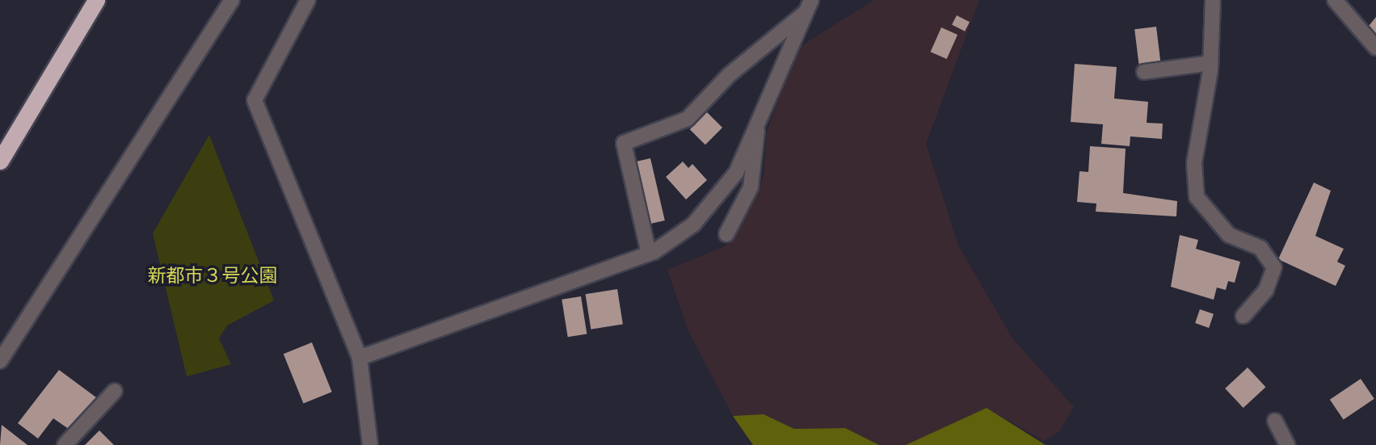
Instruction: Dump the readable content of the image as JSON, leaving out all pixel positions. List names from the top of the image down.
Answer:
{
  "parks": ["新都市３号公園"]
}
